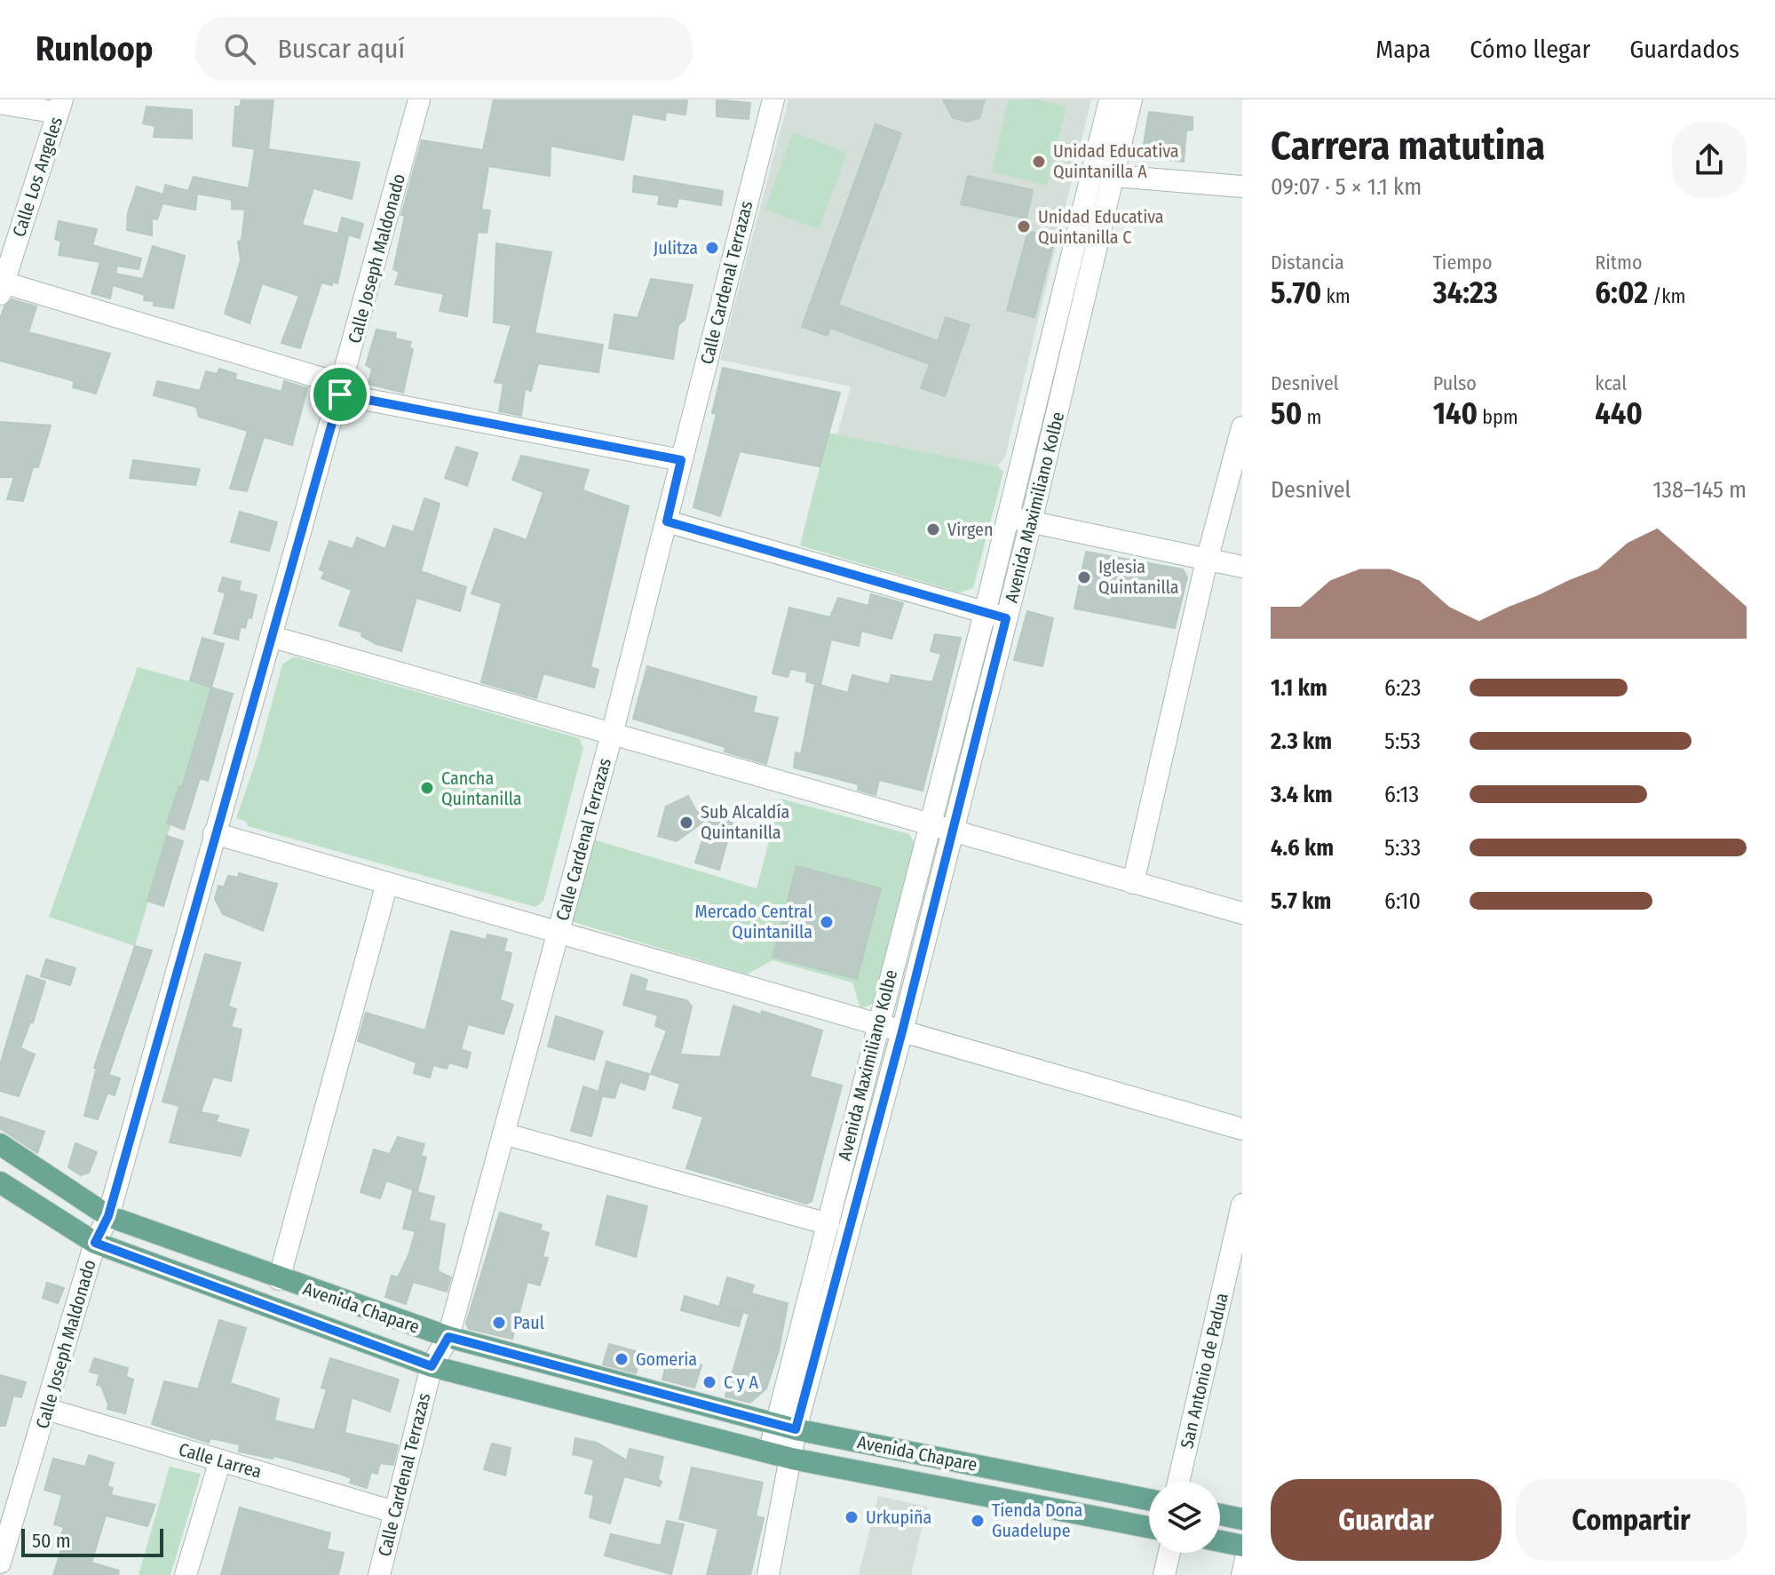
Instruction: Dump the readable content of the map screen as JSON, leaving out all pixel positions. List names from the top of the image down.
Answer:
{
  "streets": {
    "main road": ["Avenida Chapare"],
    "street": [
      "Calle Los Angeles",
      "Calle Joseph Maldonado",
      "Calle Cardenal Terrazas",
      "Avenida Maximiliano Kolbe",
      "San Antonio de Padua",
      "Calle Larrea"
    ]
  },
  "crossings": [
    ["Calle Joseph Maldonado", "Avenida Chapare"],
    ["Calle Joseph Maldonado", "Calle Larrea"],
    ["Calle Cardenal Terrazas", "Avenida Chapare"],
    ["Calle Cardenal Terrazas", "Calle Larrea"],
    ["Avenida Maximiliano Kolbe", "Avenida Chapare"]
  ],
  "places": [
    "Unidad Educativa Quintanilla A",
    "Unidad Educativa Quintanilla C",
    "Julitza",
    "Virgen",
    "Iglesia Quintanilla",
    "Cancha Quintanilla",
    "Sub Alcaldía Quintanilla",
    "Mercado Central Quintanilla",
    "Paul",
    "Gomeria",
    "C y A",
    "Urkupiña",
    "Tienda Dona Guadelupe"
  ],
  "scale_bar": "50 m",
  "page": {
    "header": "Runloop",
    "search": "Buscar aquí",
    "nav": ["Mapa", "Cómo llegar", "Guardados"],
    "heading": ["Carrera matutina", "09:07 · 5 × 1.1 km"],
    "stats": [
      ["Distancia", "5.70 km"],
      ["Tiempo", "34:23"],
      ["Ritmo", "6:02 /km"],
      ["Desnivel", "50 m"],
      ["Pulso", "140 bpm"],
      ["kcal", "440"]
    ],
    "chart": ["Desnivel", "138–145 m"],
    "list": [
      {
        "name": "1.1 km",
        "note": "6:23"
      },
      {
        "name": "2.3 km",
        "note": "5:53"
      },
      {
        "name": "3.4 km",
        "note": "6:13"
      },
      {
        "name": "4.6 km",
        "note": "5:33"
      },
      {
        "name": "5.7 km",
        "note": "6:10"
      }
    ],
    "buttons": ["Guardar", "Compartir"],
    "scale": "50 m"
  }
}
